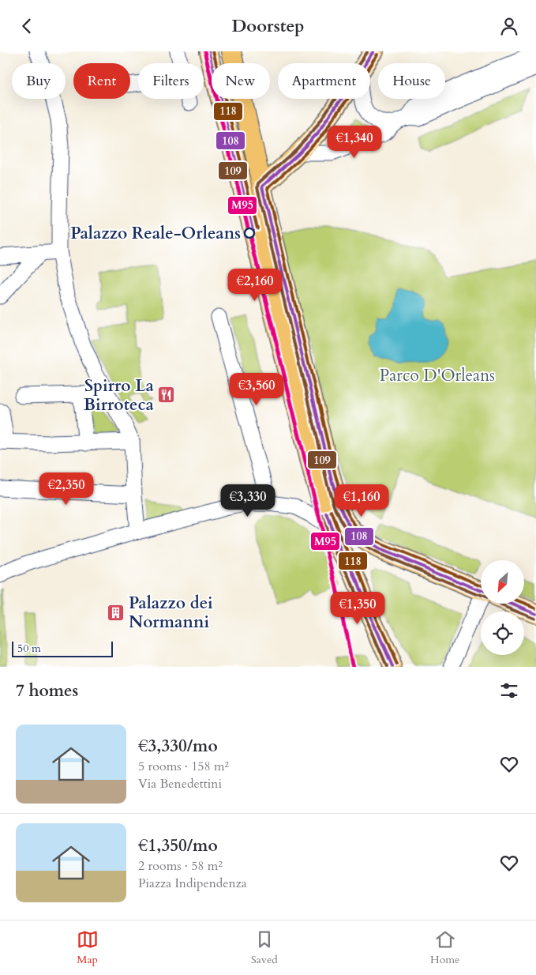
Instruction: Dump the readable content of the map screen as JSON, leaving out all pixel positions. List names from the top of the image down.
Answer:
{
  "parks": ["Parco D'Orleans"],
  "places": {
    "other": ["Palazzo Reale-Orleans"],
    "restaurant": ["Spirro La Birroteca"],
    "building": ["Palazzo dei Normanni"]
  },
  "lines": [
    "transit line M95",
    "transit line 108",
    "transit line 109",
    "transit line 118"
  ],
  "scale_bar": "50 m",
  "north": "bottom left",
  "page": {
    "header": "Doorstep",
    "chip": [
      "Buy",
      "Rent",
      "Filters",
      "New",
      "Apartment",
      "House"
    ],
    "price": [
      "€1,340",
      "€2,160",
      "€3,560",
      "€2,350",
      "€3,330",
      "€1,160",
      "€1,350"
    ],
    "scale": "50 m",
    "heading": "7 homes",
    "list": [
      {
        "name": "€3,330/mo",
        "note": "5 rooms · 158 m² · Via Benedettini"
      },
      {
        "name": "€1,350/mo",
        "note": "2 rooms · 58 m² · Piazza Indipendenza"
      }
    ],
    "tabs": ["Map", "Saved", "Home"]
  }
}
